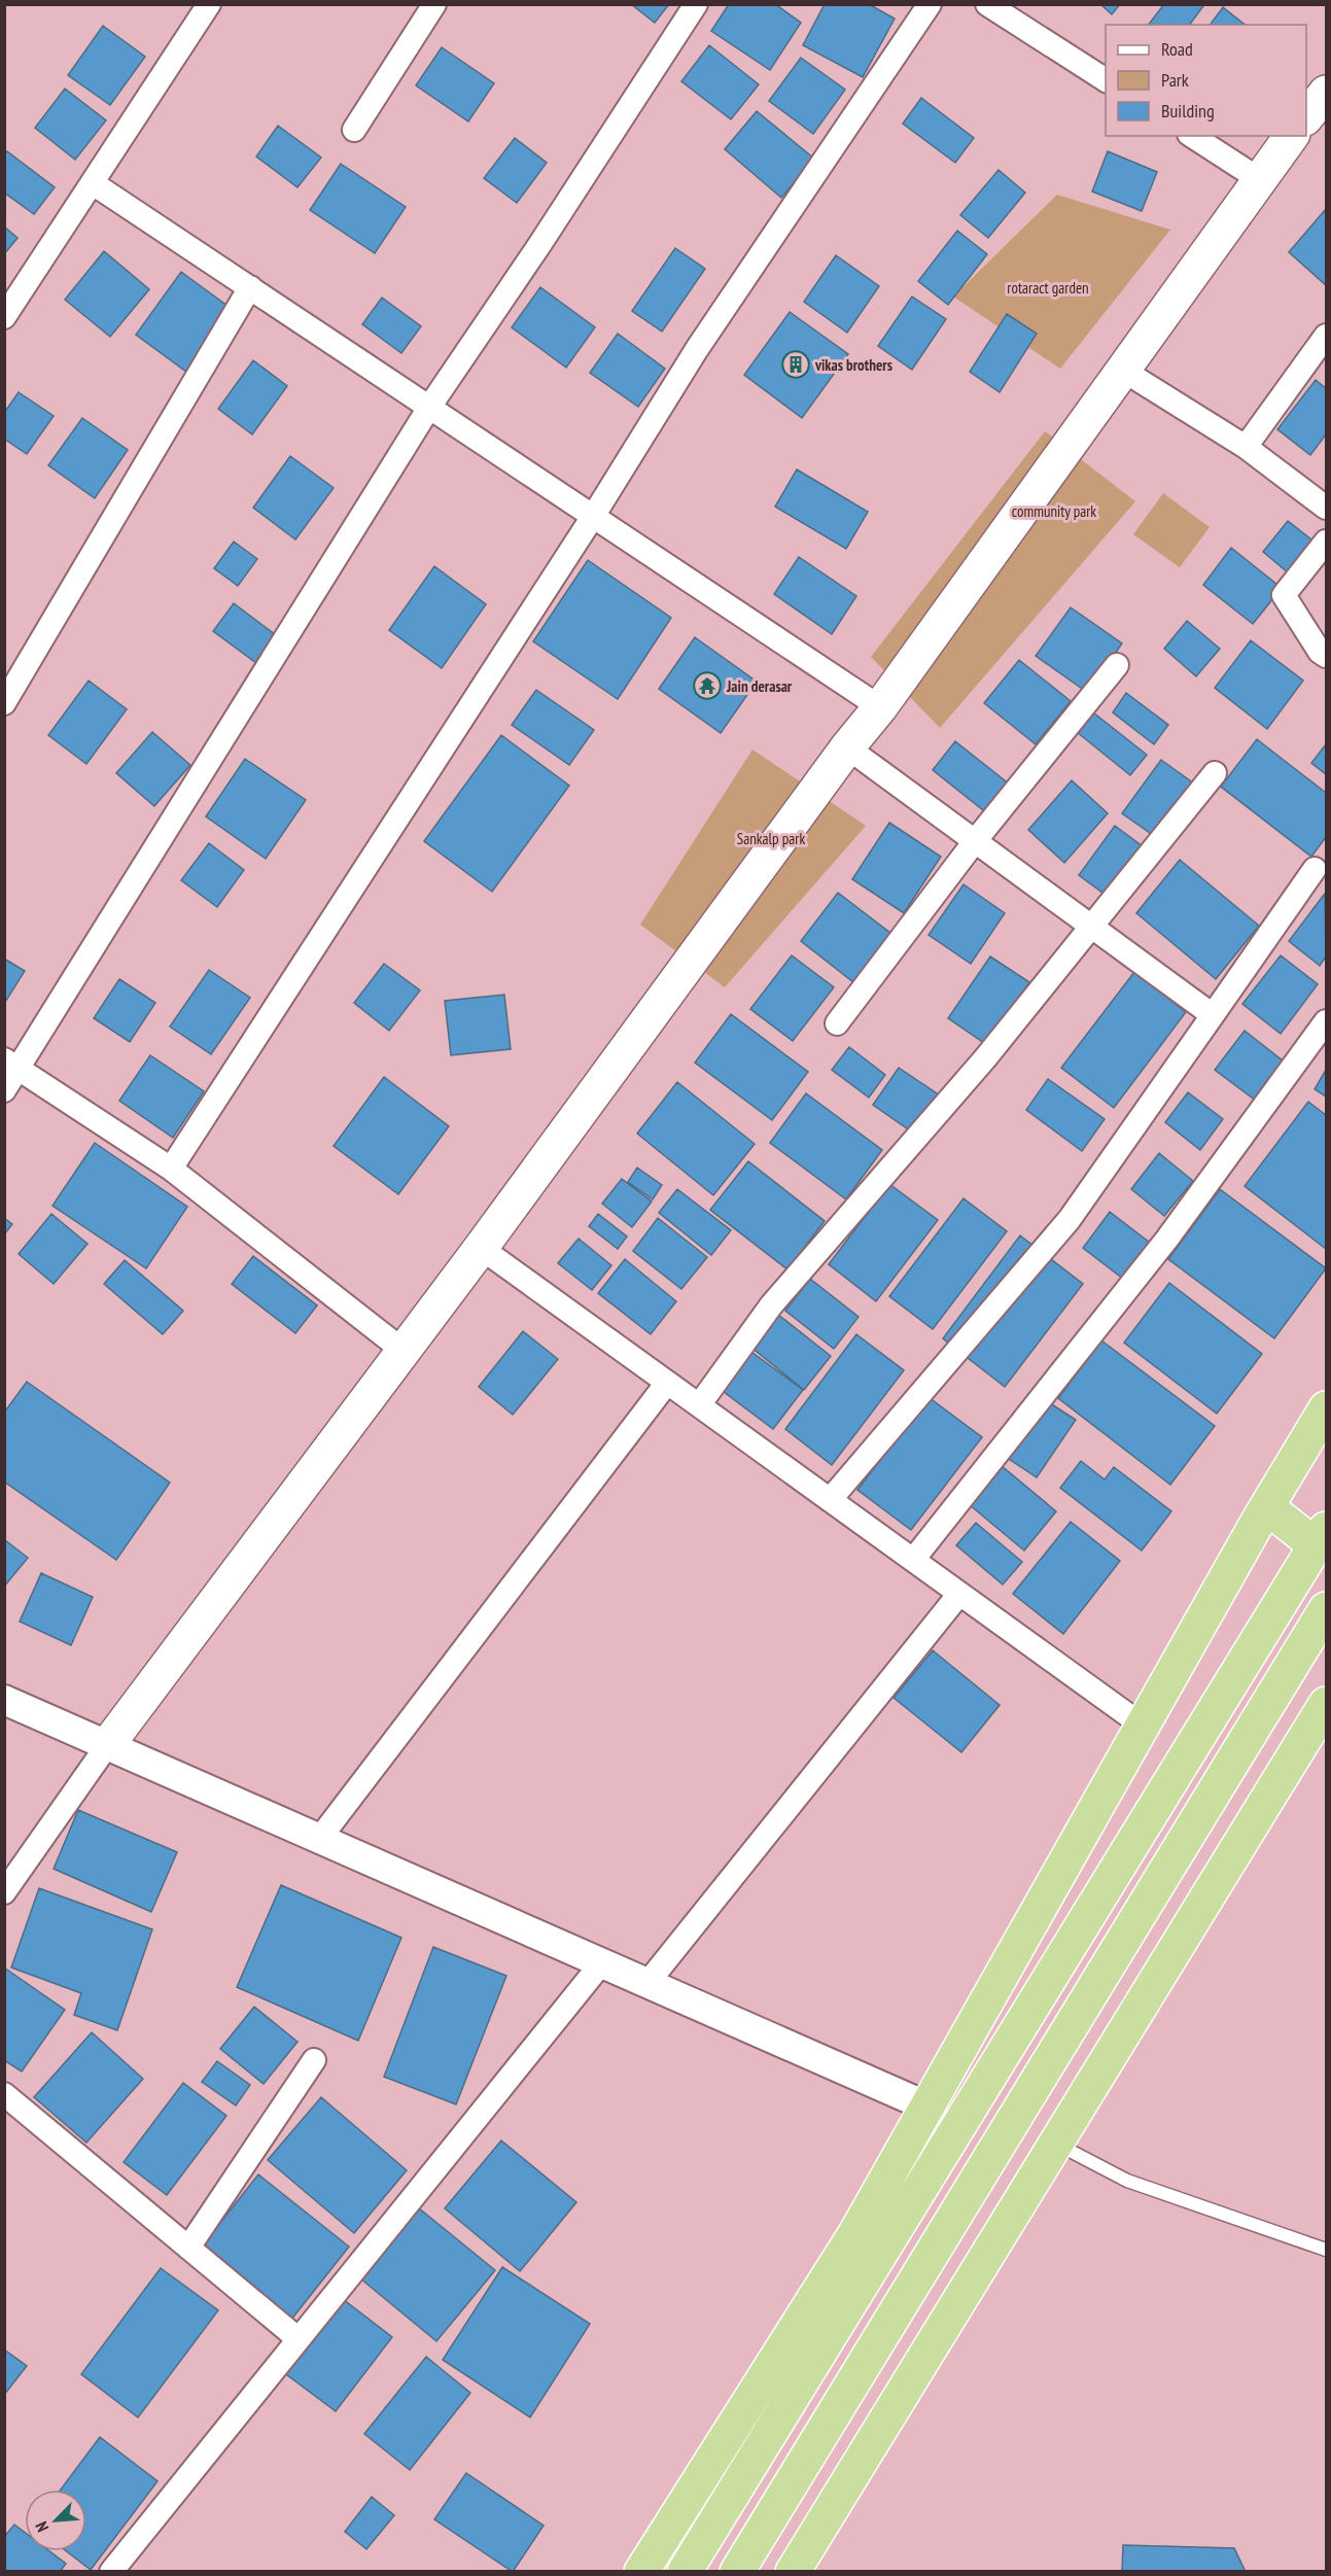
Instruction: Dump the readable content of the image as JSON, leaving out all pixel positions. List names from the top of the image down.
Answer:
{
  "parks": ["rotaract garden", "community park", "Sankalp park"],
  "places": {
    "building": ["vikas brothers"],
    "temple": ["Jain derasar"]
  },
  "legend": ["Road", "Park", "Building"],
  "north": "bottom left"
}
